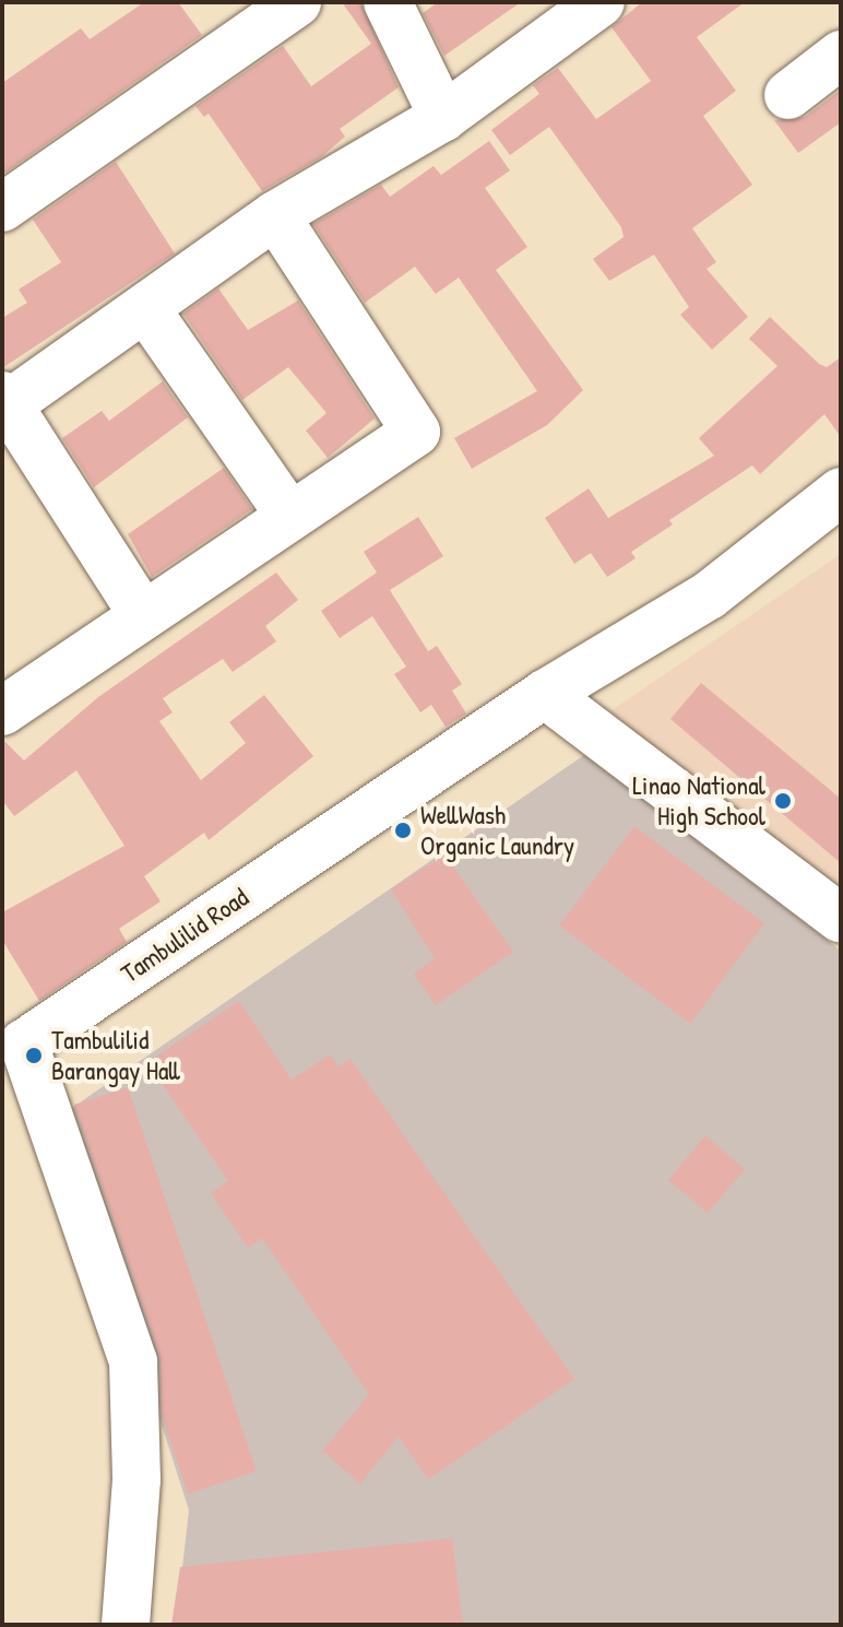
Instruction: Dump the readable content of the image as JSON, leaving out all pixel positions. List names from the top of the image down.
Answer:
{
  "streets": {
    "street": ["Tambulilid Road"]
  },
  "places": ["Linao National High School", "WellWash Organic Laundry", "Tambulilid Barangay Hall"]
}
